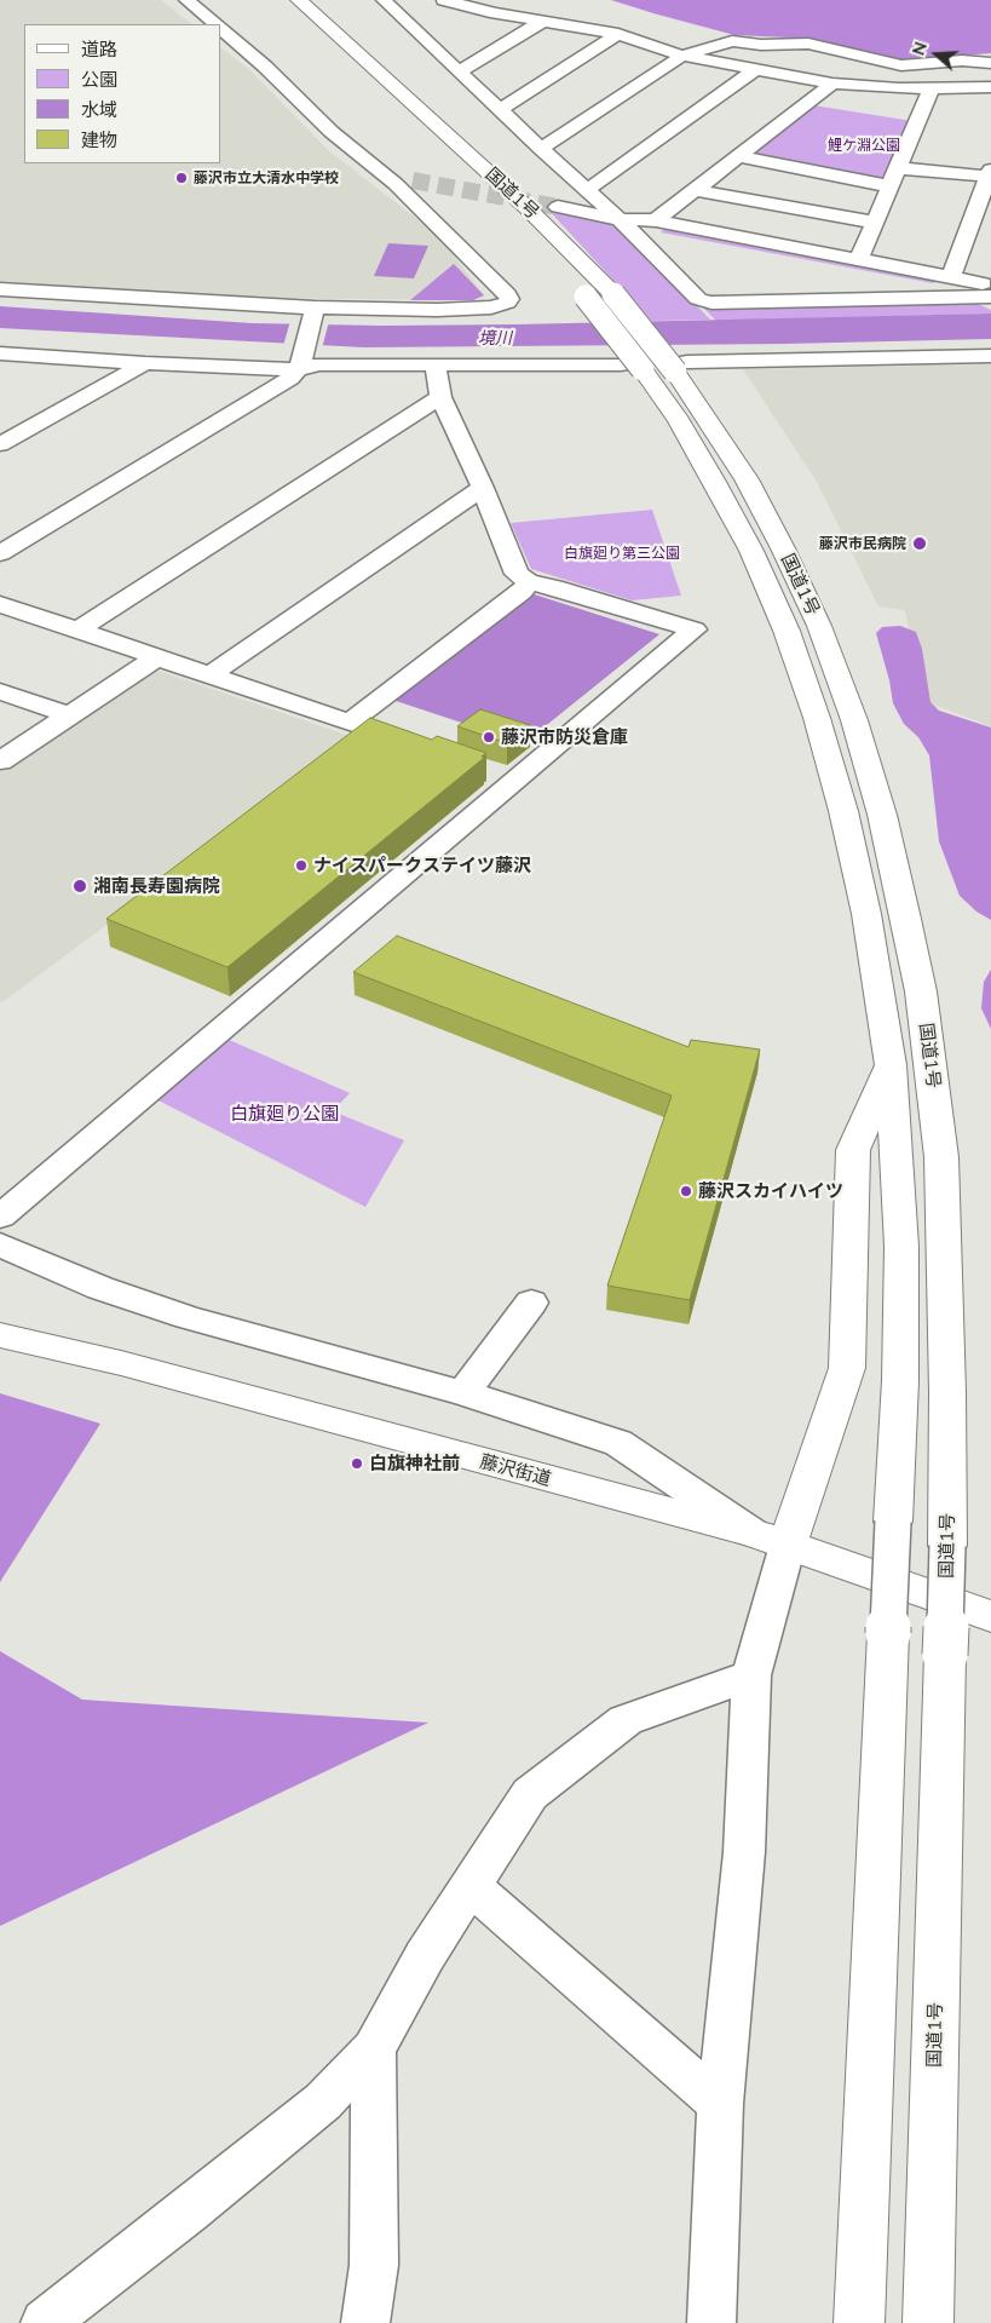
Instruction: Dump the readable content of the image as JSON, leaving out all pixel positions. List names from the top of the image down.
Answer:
{
  "streets": {
    "highway": ["国道1号", "藤沢街道"]
  },
  "water": ["境川"],
  "parks": ["鯉ケ淵公園", "白旗廻り第三公園", "白旗廻り公園"],
  "places": [
    "藤沢市立大清水中学校",
    "藤沢市民病院",
    "藤沢市防災倉庫",
    "ナイスパークステイツ藤沢",
    "湘南長寿園病院",
    "藤沢スカイハイツ",
    "白旗神社前"
  ],
  "legend": [
    "道路",
    "公園",
    "水域",
    "建物"
  ],
  "north": "left"
}
